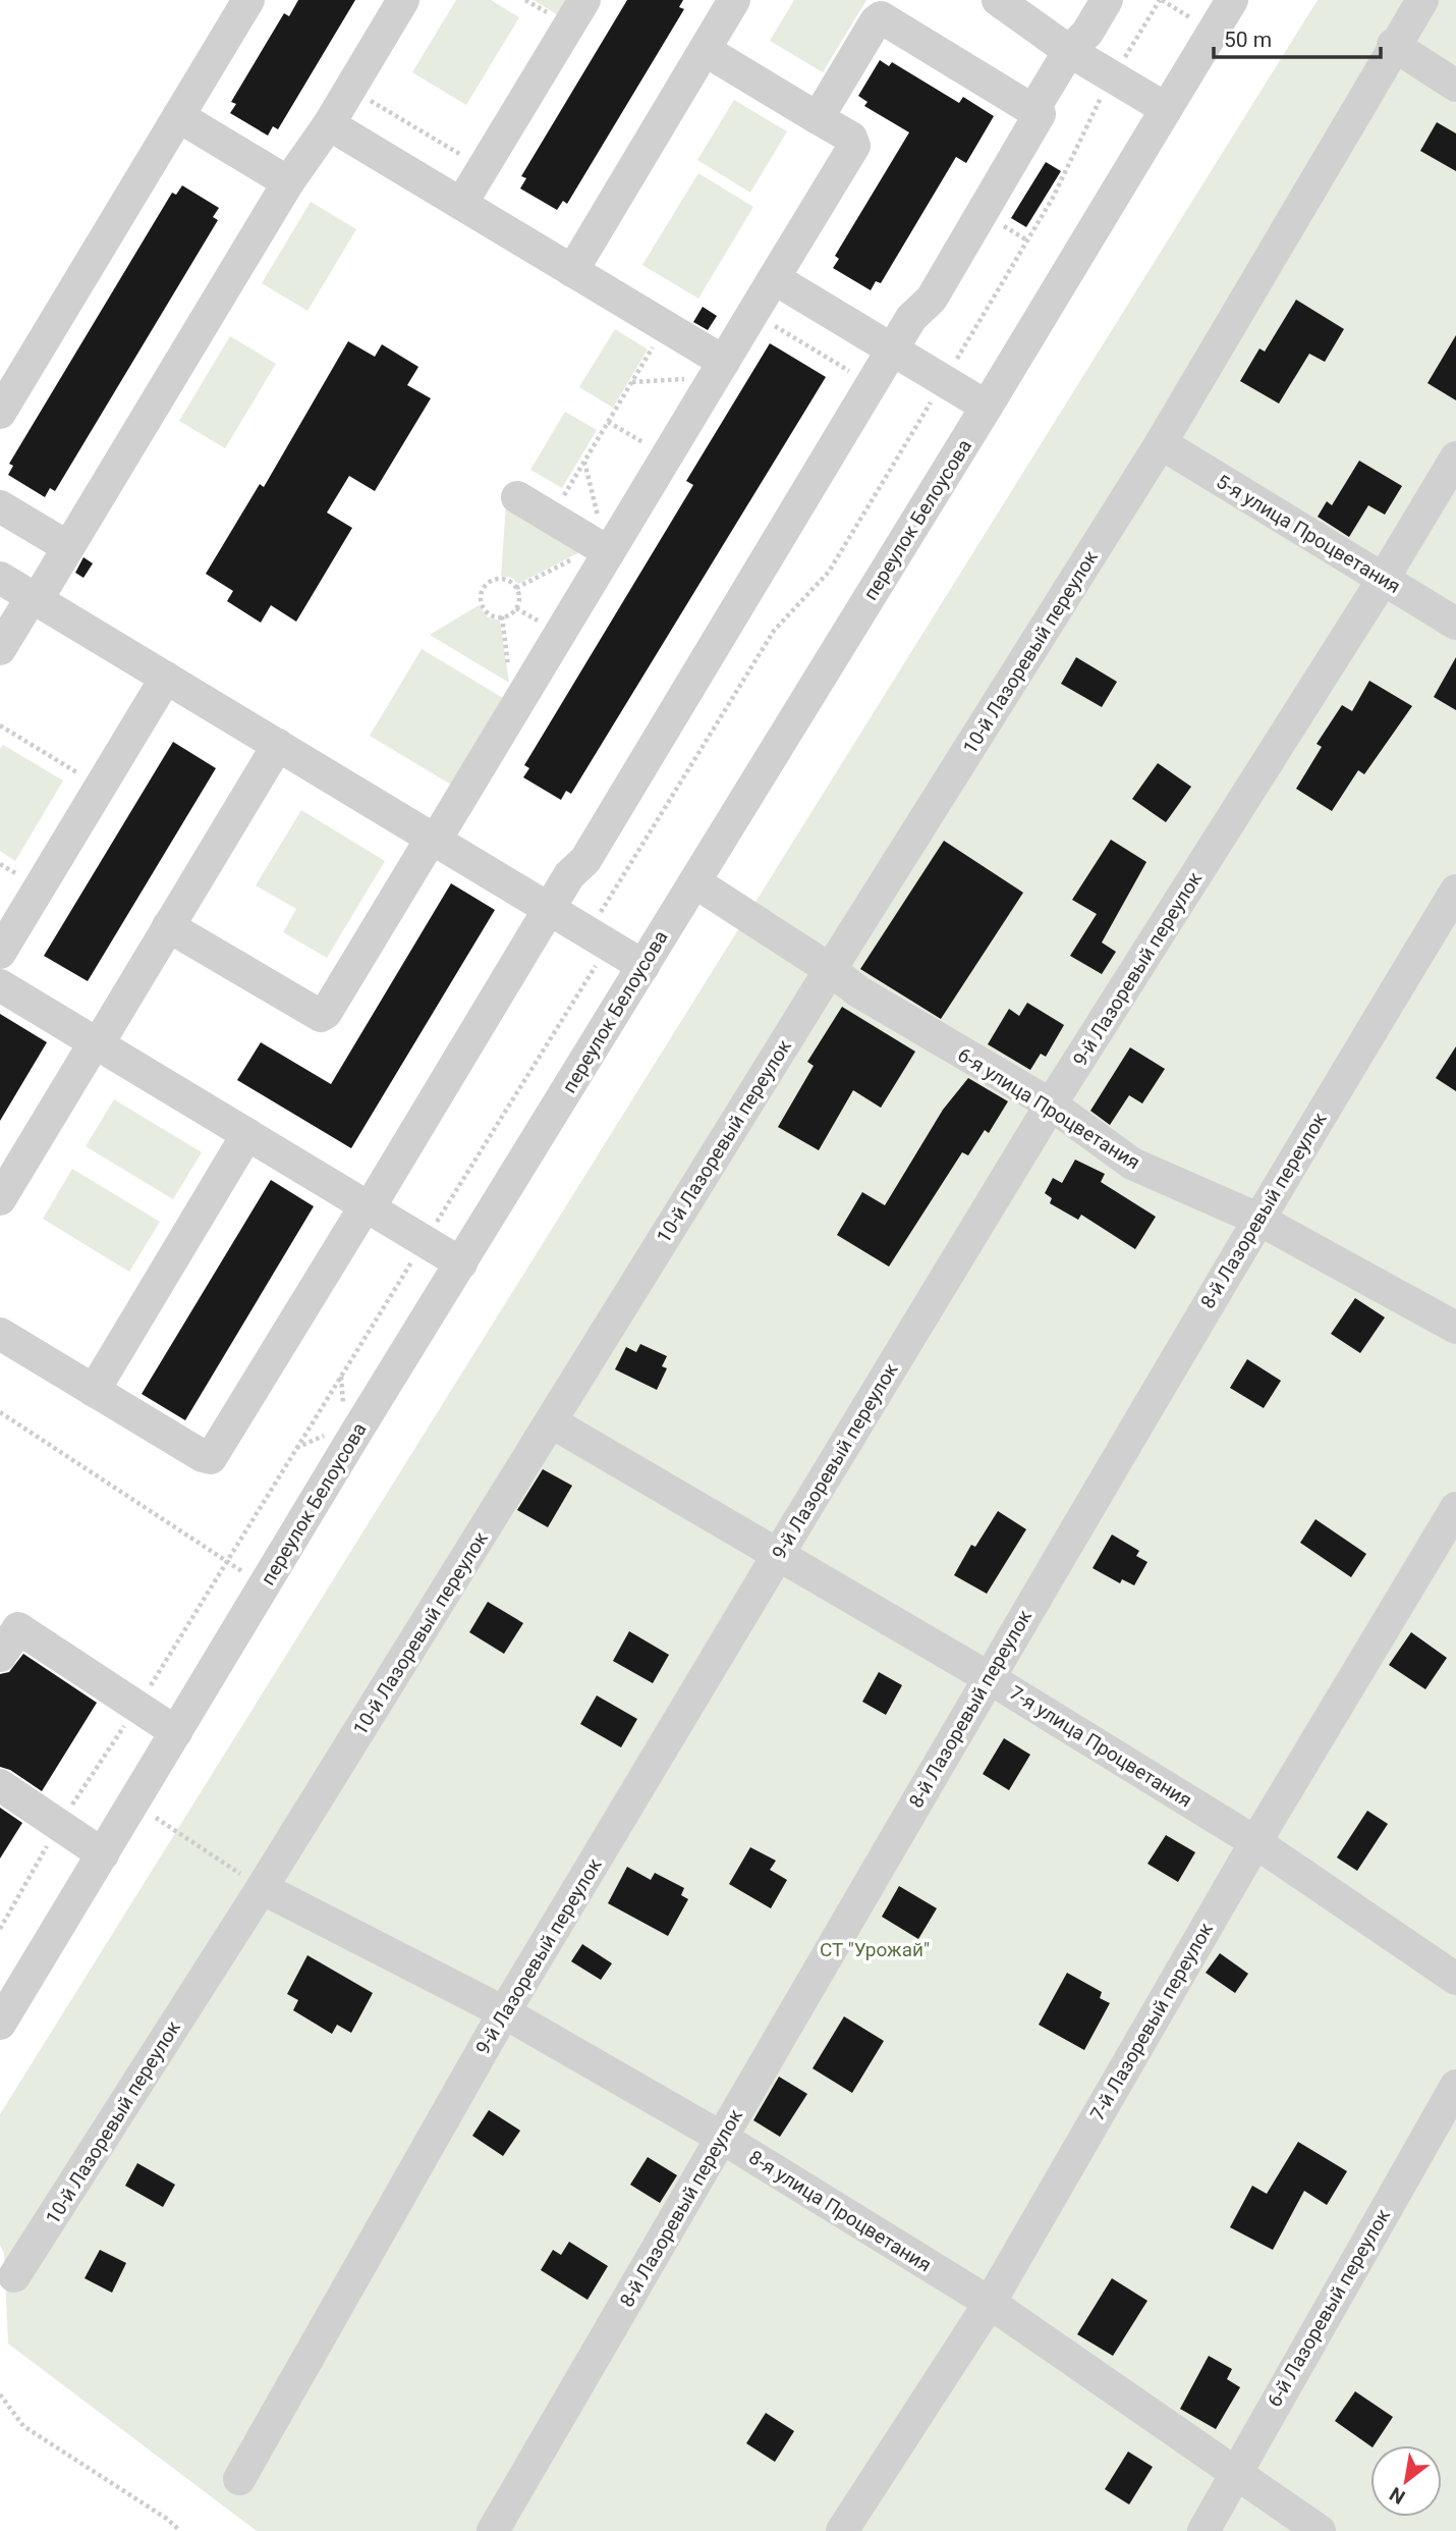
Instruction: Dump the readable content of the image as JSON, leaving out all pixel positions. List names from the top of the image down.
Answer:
{
  "streets": {
    "street": [
      "переулок Белоусова",
      "5-я улица Процветания",
      "10-й Лазоревый переулок",
      "9-й Лазоревый переулок",
      "6-я улица Процветания",
      "8-й Лазоревый переулок",
      "7-я улица Процветания",
      "7-й Лазоревый переулок",
      "8-я улица Процветания",
      "6-й Лазоревый переулок"
    ]
  },
  "crossings": [
    ["переулок Белоусова", "6-я улица Процветания"],
    ["5-я улица Процветания", "10-й Лазоревый переулок"],
    ["5-я улица Процветания", "9-й Лазоревый переулок"],
    ["10-й Лазоревый переулок", "6-я улица Процветания"],
    ["10-й Лазоревый переулок", "7-я улица Процветания"],
    ["10-й Лазоревый переулок", "8-я улица Процветания"],
    ["9-й Лазоревый переулок", "6-я улица Процветания"],
    ["9-й Лазоревый переулок", "7-я улица Процветания"],
    ["9-й Лазоревый переулок", "8-я улица Процветания"],
    ["6-я улица Процветания", "8-й Лазоревый переулок"],
    ["8-й Лазоревый переулок", "7-я улица Процветания"],
    ["8-й Лазоревый переулок", "8-я улица Процветания"],
    ["7-я улица Процветания", "7-й Лазоревый переулок"],
    ["7-й Лазоревый переулок", "8-я улица Процветания"],
    ["8-я улица Процветания", "6-й Лазоревый переулок"]
  ],
  "parks": ["СТ \"Урожай\""],
  "scale_bar": "50 m",
  "north": "bottom left"
}
